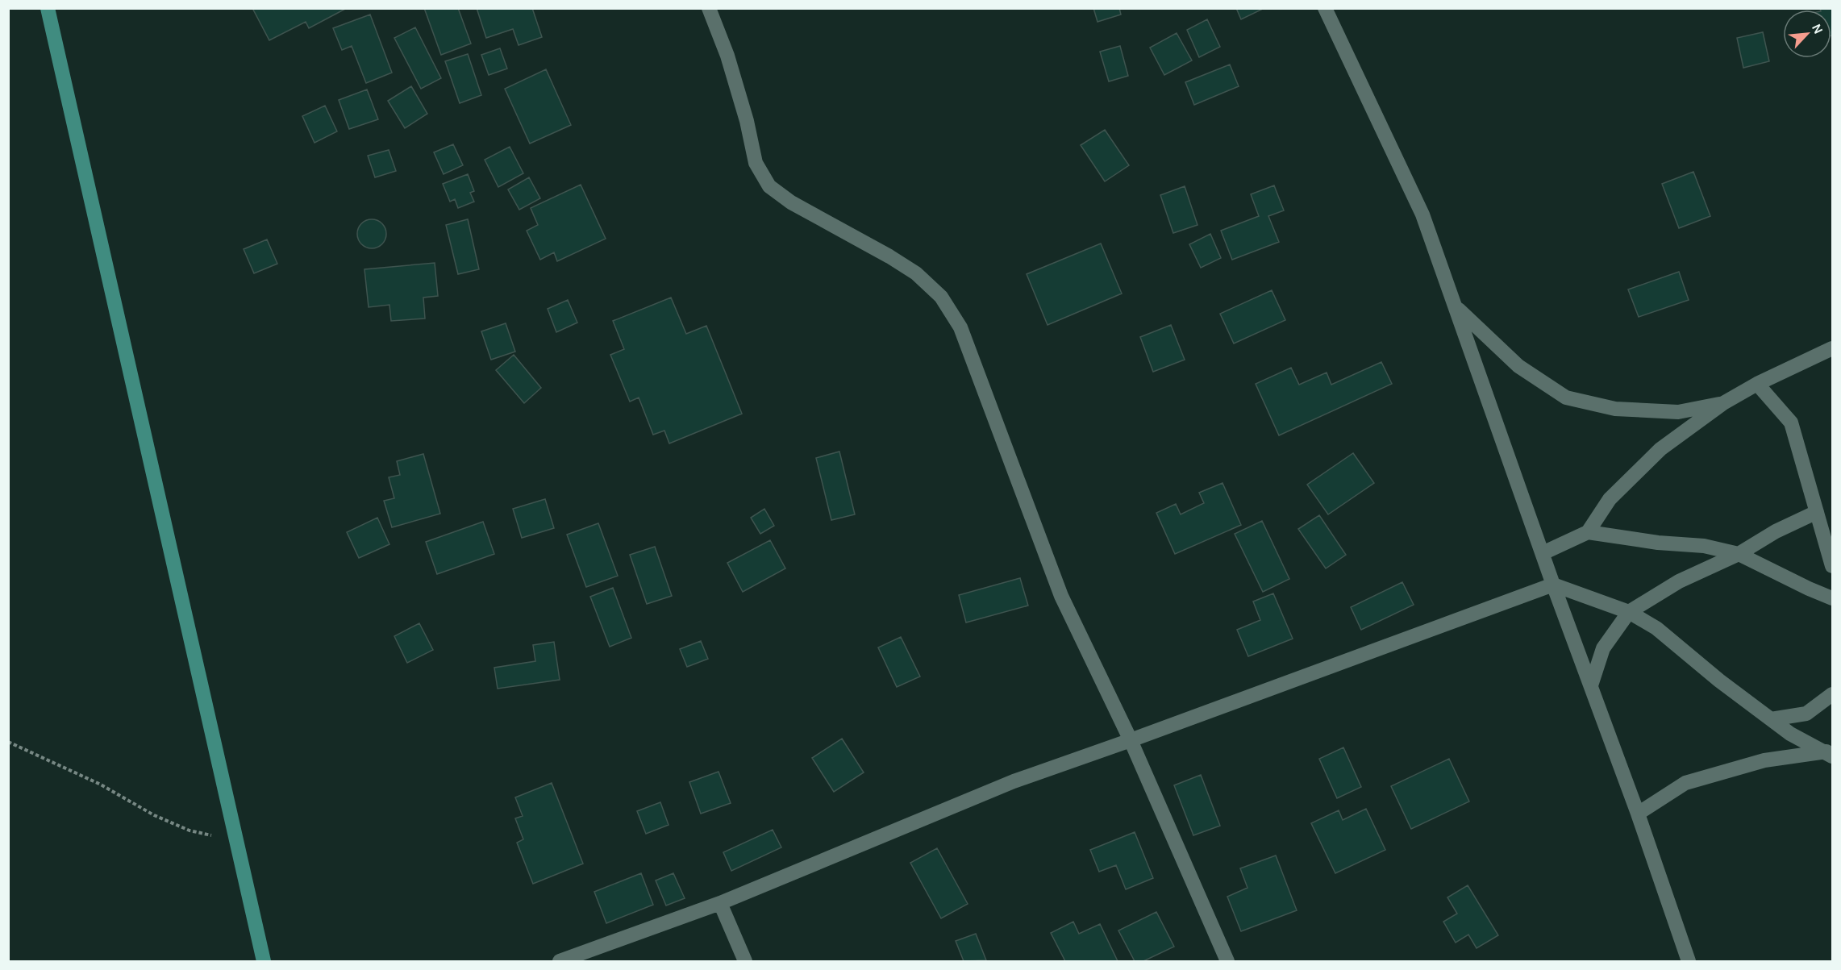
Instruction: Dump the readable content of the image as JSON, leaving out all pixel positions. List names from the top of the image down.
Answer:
{
  "north": "top right"
}
